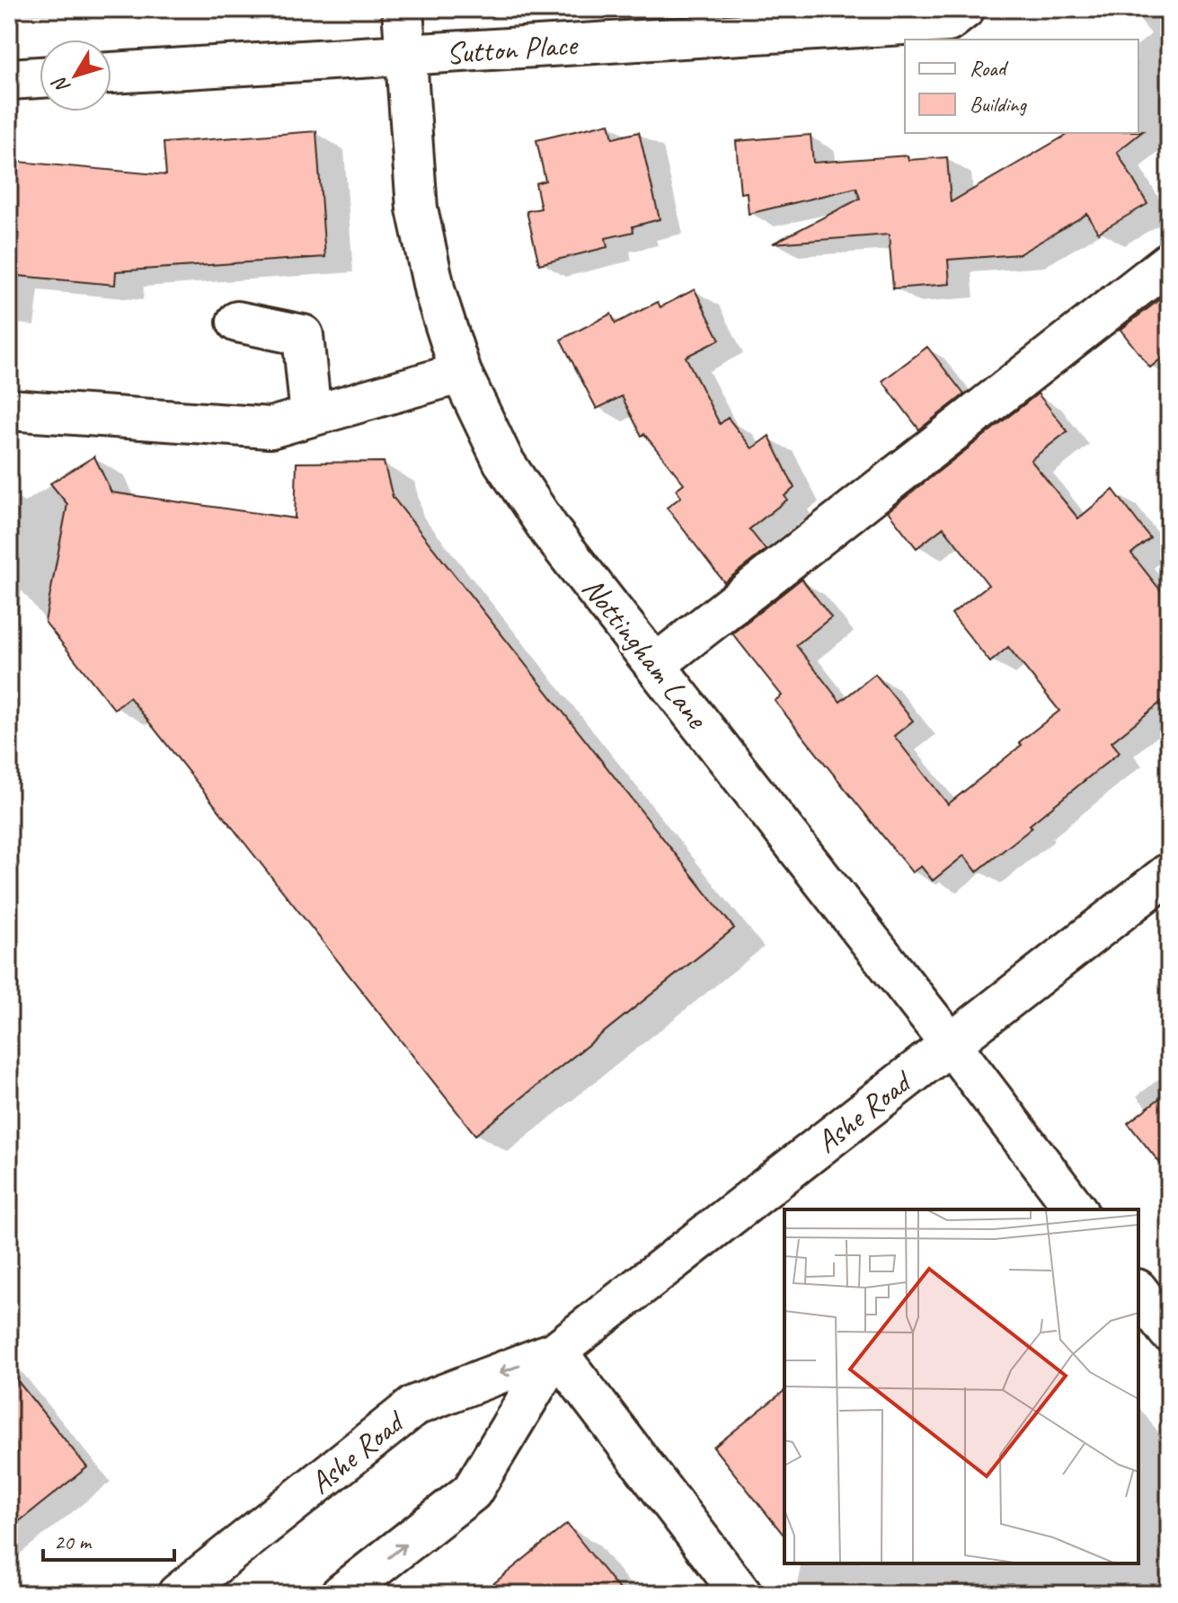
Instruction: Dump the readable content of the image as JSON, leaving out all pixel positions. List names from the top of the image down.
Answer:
{
  "streets": {
    "street": ["Sutton Place", "Nottingham Lane", "Ashe Road"]
  },
  "crossings": [
    ["Sutton Place", "Nottingham Lane"],
    ["Nottingham Lane", "Ashe Road"]
  ],
  "legend": ["Road", "Building"],
  "scale_bar": "20 m",
  "north": "bottom left"
}
